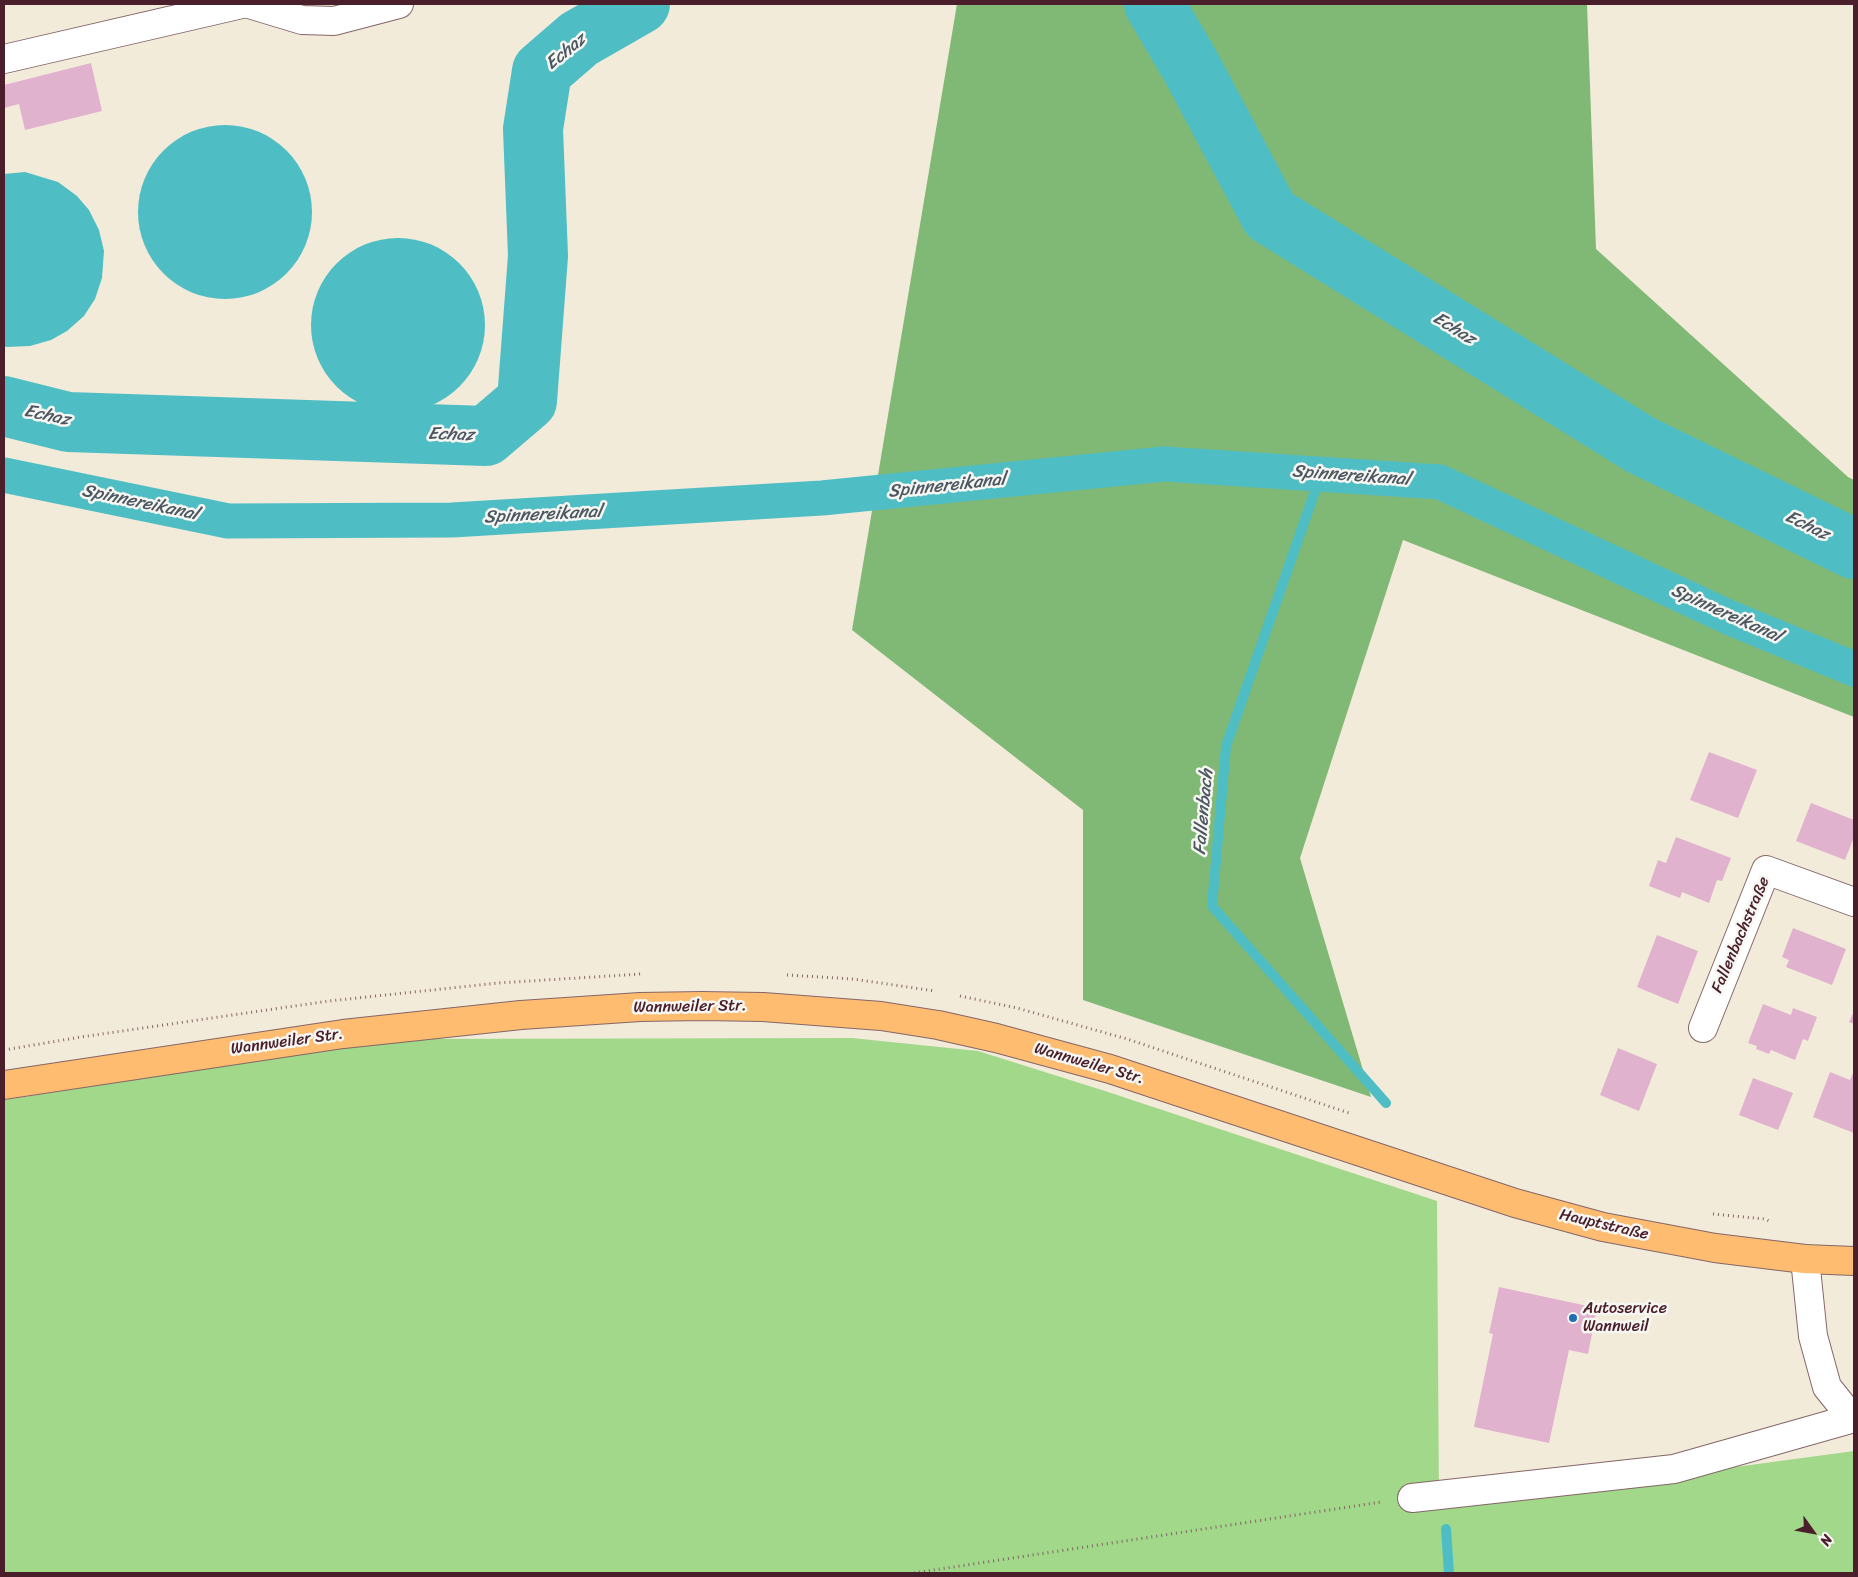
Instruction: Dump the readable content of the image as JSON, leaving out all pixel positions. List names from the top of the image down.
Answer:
{
  "streets": {
    "main road": ["Wannweiler Str.", "Hauptstraße"],
    "street": ["Fallenbachstraße"]
  },
  "crossings": [
    ["Wannweiler Str.", "Hauptstraße"]
  ],
  "water": ["Echaz", "Spinnereikanal", "Fallenbach"],
  "places": ["Autoservice Wannweil"],
  "north": "bottom right"
}
